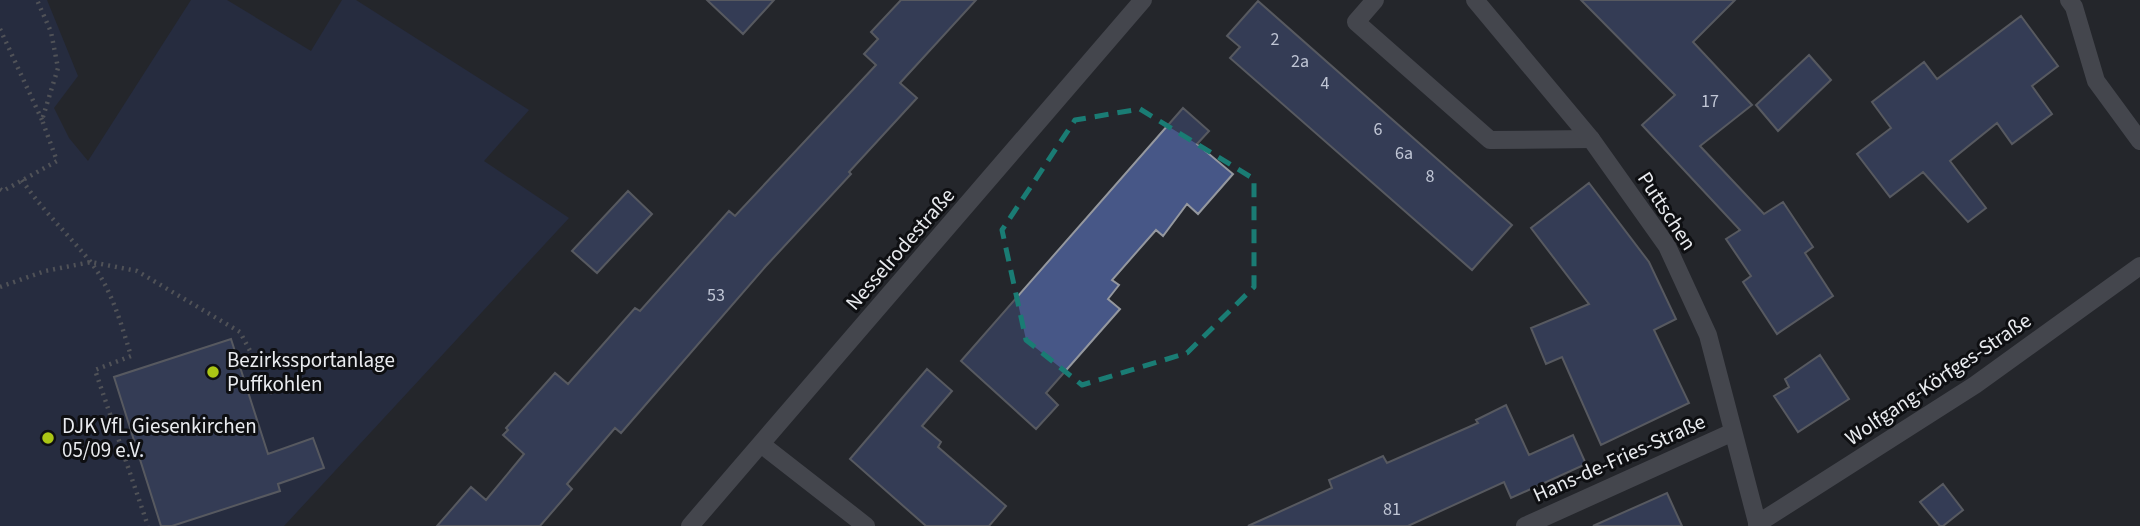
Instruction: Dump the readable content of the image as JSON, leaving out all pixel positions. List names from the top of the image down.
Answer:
{
  "streets": {
    "street": [
      "Puttschen",
      "Nesselrodestraße",
      "Wolfgang-Körfges-Straße",
      "Hans-de-Fries-Straße"
    ]
  },
  "crossings": [
    ["Puttschen", "Wolfgang-Körfges-Straße"],
    ["Puttschen", "Hans-de-Fries-Straße"]
  ],
  "places": ["Bezirkssportanlage Puffkohlen", "DJK VfL Giesenkirchen 05/09 e.V."],
  "house_numbers": [
    "2",
    "2a",
    "4",
    "17",
    "6",
    "6a",
    "8",
    "53",
    "81"
  ]
}
